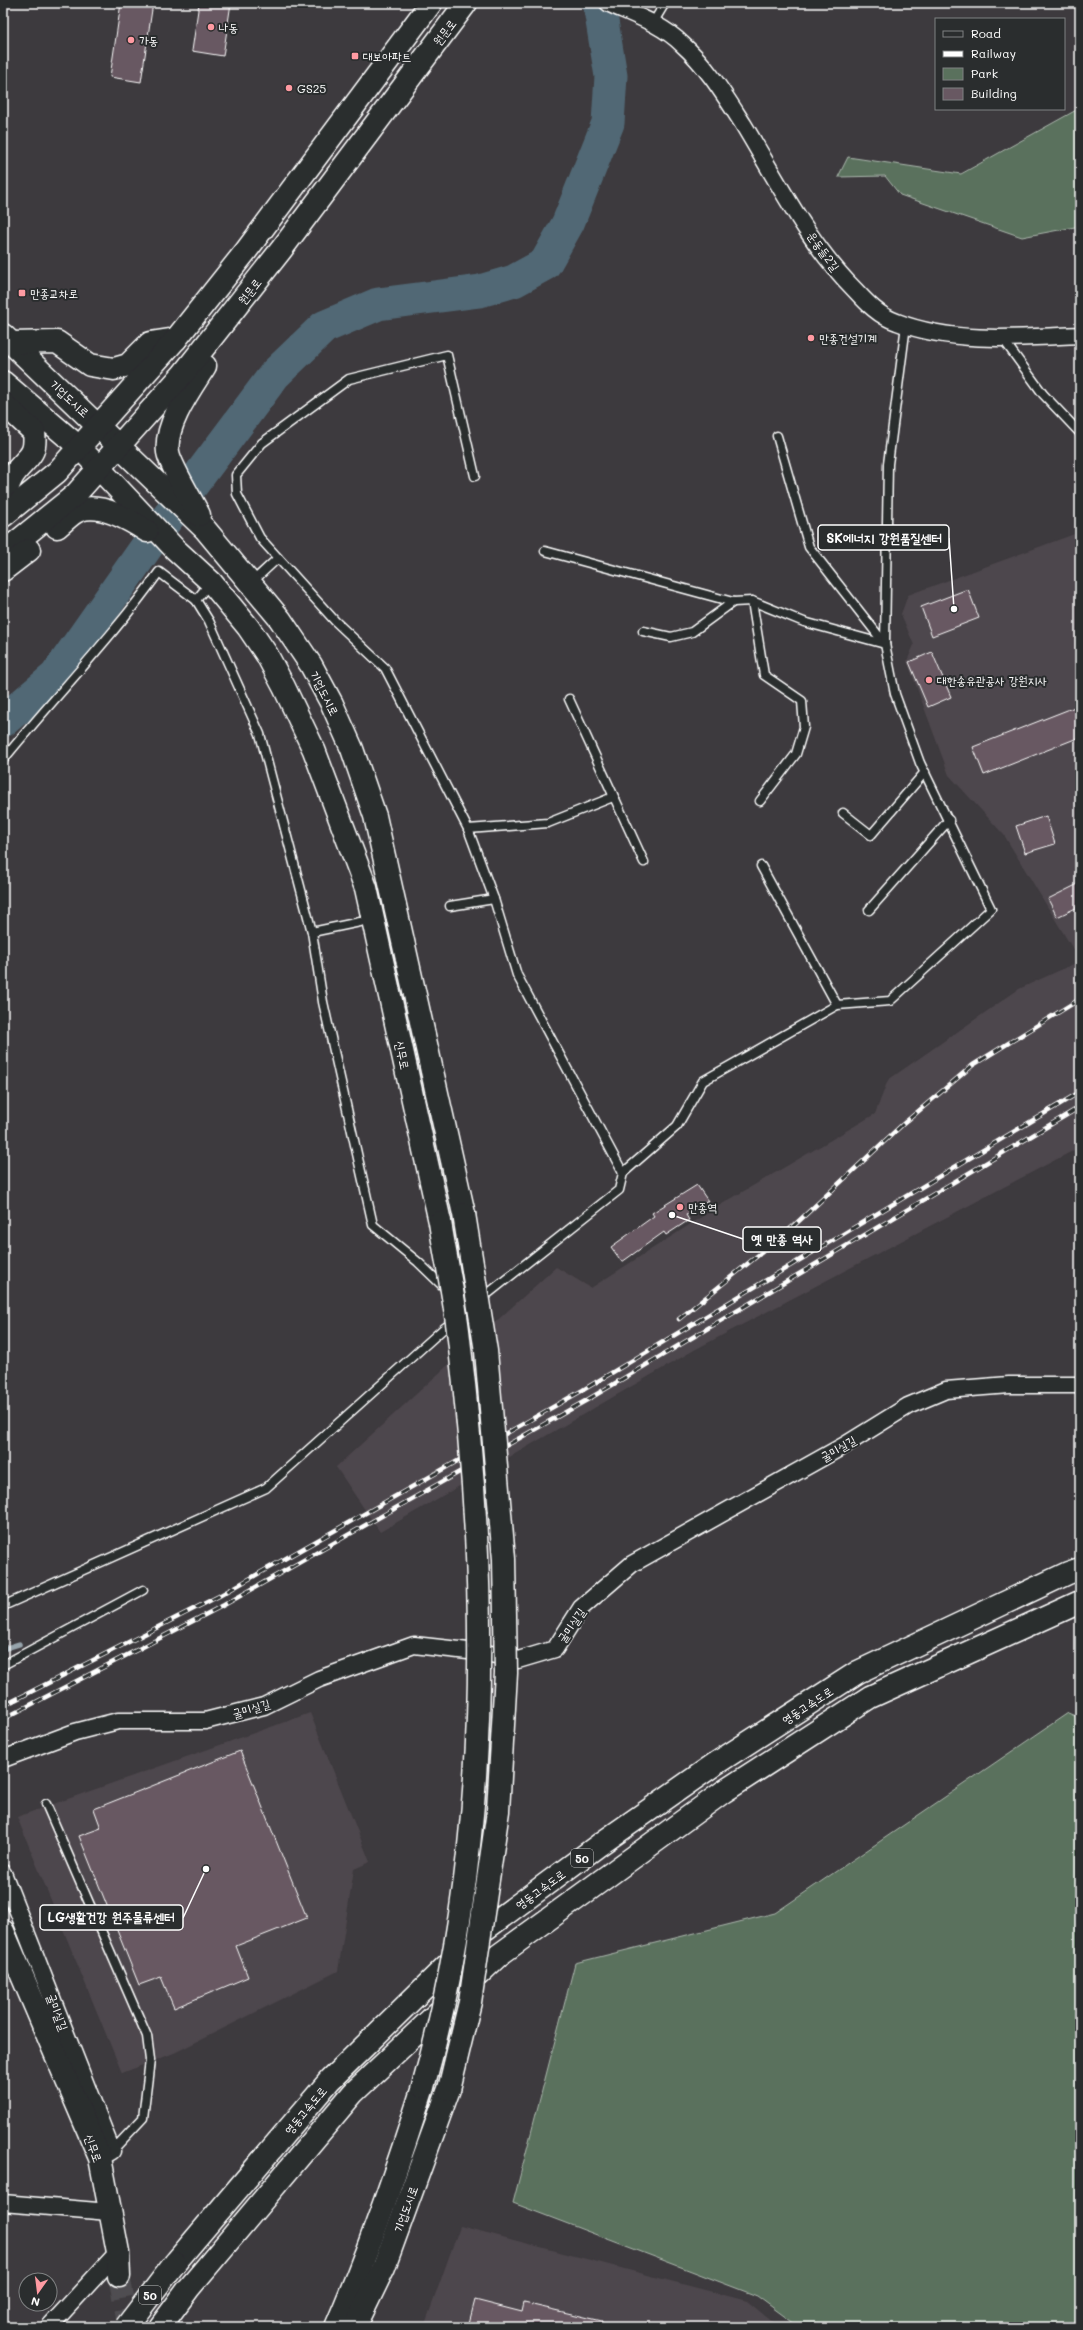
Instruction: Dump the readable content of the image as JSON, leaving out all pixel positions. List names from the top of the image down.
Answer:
{
  "streets": {
    "main road": [
      "원문로",
      "기업도시로",
      "신무로",
      "영동고속도로",
      "50"
    ],
    "street": ["운동들2길", "굴미실길"]
  },
  "crossings": [
    ["원문로", "기업도시로"],
    ["기업도시로", "신무로"],
    ["신무로", "굴미실길"]
  ],
  "places": {
    "other": [
      "나동",
      "가동",
      "GS25",
      "만종건설기계",
      "SK에너지 강원품질센터",
      "대한송유관공사 강원지사",
      "만종역",
      "옛 만종 역사",
      "LG생활건강 원주물류센터"
    ],
    "transit": ["대보아파트", "만종교차로"]
  },
  "legend": [
    "Road",
    "Railway",
    "Park",
    "Building"
  ],
  "north": "bottom"
}
